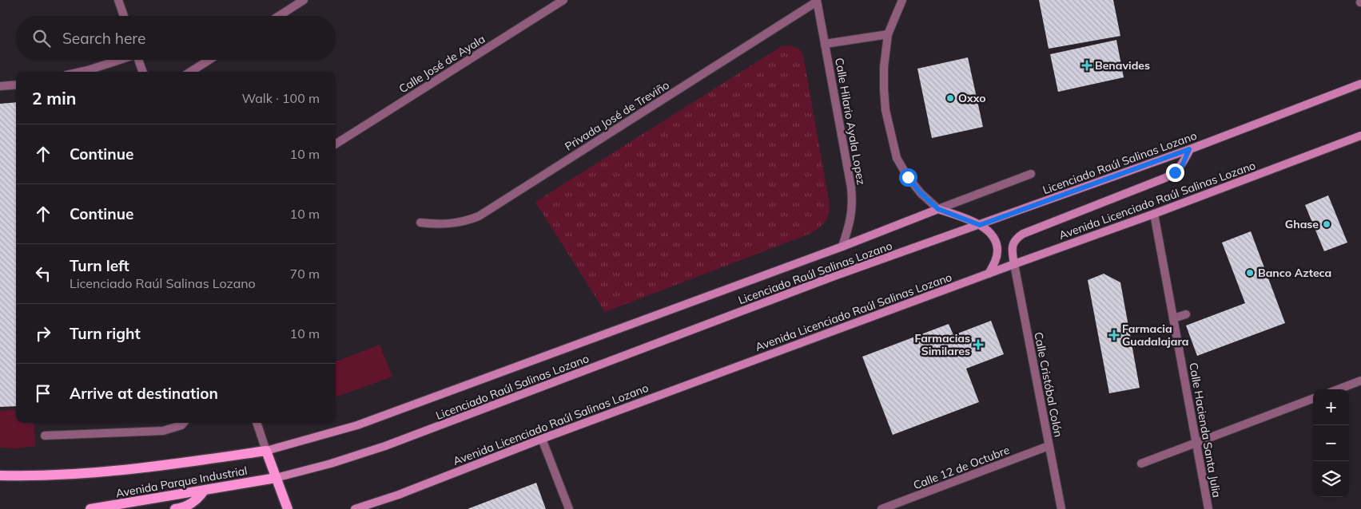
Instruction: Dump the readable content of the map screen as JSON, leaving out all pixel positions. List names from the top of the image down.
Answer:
{
  "streets": {
    "main road": ["Licenciado Raúl Salinas Lozano", "Avenida Licenciado Raúl Salinas Lozano", "Avenida Parque Industrial"],
    "street": [
      "Calle José de Ayala",
      "Privada José de Treviño",
      "Calle Hilario Ayala Lopez",
      "Calle Cristóbal Colón",
      "Calle Hacienda Santa Julia",
      "Calle 12 de Octubre"
    ]
  },
  "crossings": [
    ["Privada José de Treviño", "Calle Hilario Ayala Lopez"],
    ["Licenciado Raúl Salinas Lozano", "Avenida Parque Industrial"],
    ["Avenida Licenciado Raúl Salinas Lozano", "Calle Cristóbal Colón"],
    ["Avenida Licenciado Raúl Salinas Lozano", "Calle Hacienda Santa Julia"],
    ["Calle Cristóbal Colón", "Calle 12 de Octubre"]
  ],
  "places": {
    "health": ["Benavides", "Farmacia Guadalajara", "Farmacias Similares"],
    "other": ["Oxxo", "Ghase", "Banco Azteca"]
  },
  "page": {
    "search": "Search here",
    "heading": ["2 min", "Walk · 100 m"],
    "list": [
      ["Continue", "10 m"],
      ["Continue", "10 m"],
      ["Turn left", "Licenciado Raúl Salinas Lozano", "70 m"],
      ["Turn right", "10 m"],
      "Arrive at destination"
    ],
    "map_buttons": ["+", "−"]
  }
}
